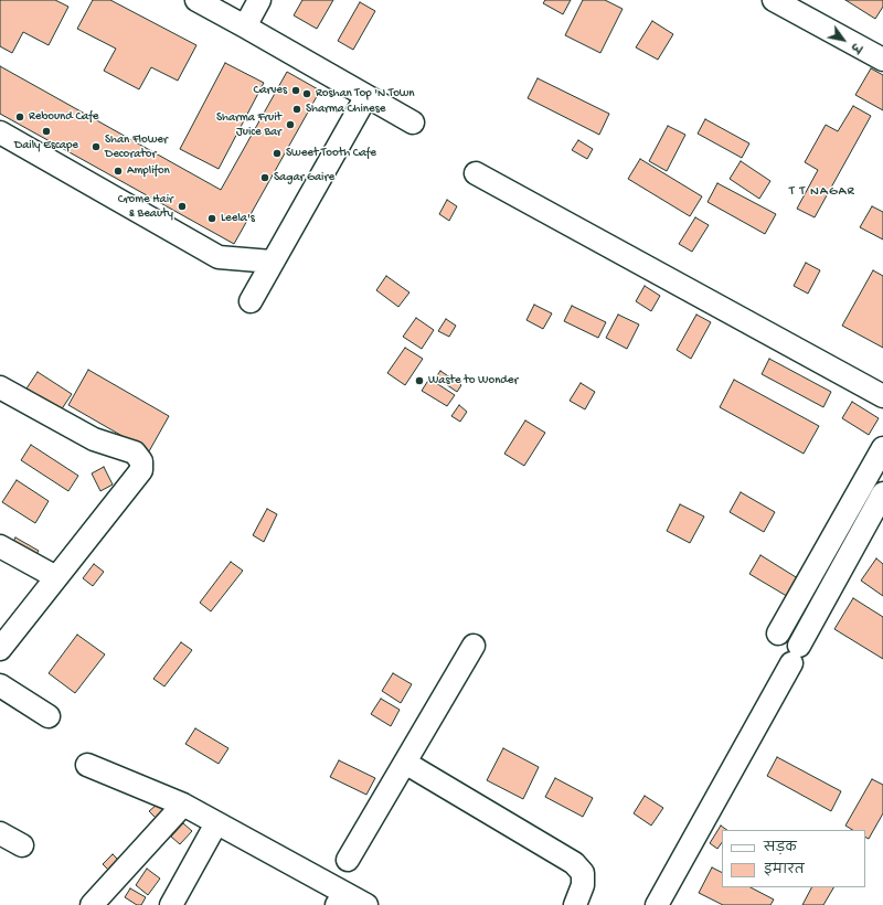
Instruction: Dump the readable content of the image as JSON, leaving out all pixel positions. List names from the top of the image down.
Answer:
{
  "districts": ["T T NAGAR"],
  "places": [
    "Carves",
    "Roshan Top 'N Town",
    "Sharma Chinese",
    "Rebound Cafe",
    "Sharma Fruit Juice Bar",
    "Daily Escape",
    "Shan Flower Decorator",
    "Sweet Tooth Cafe",
    "Amplifon",
    "Sagar Gaire",
    "Crome Hair & Beauty",
    "Leela's",
    "Waste to Wonder"
  ],
  "legend": ["सड़क", "इमारत"],
  "north": "bottom right"
}
